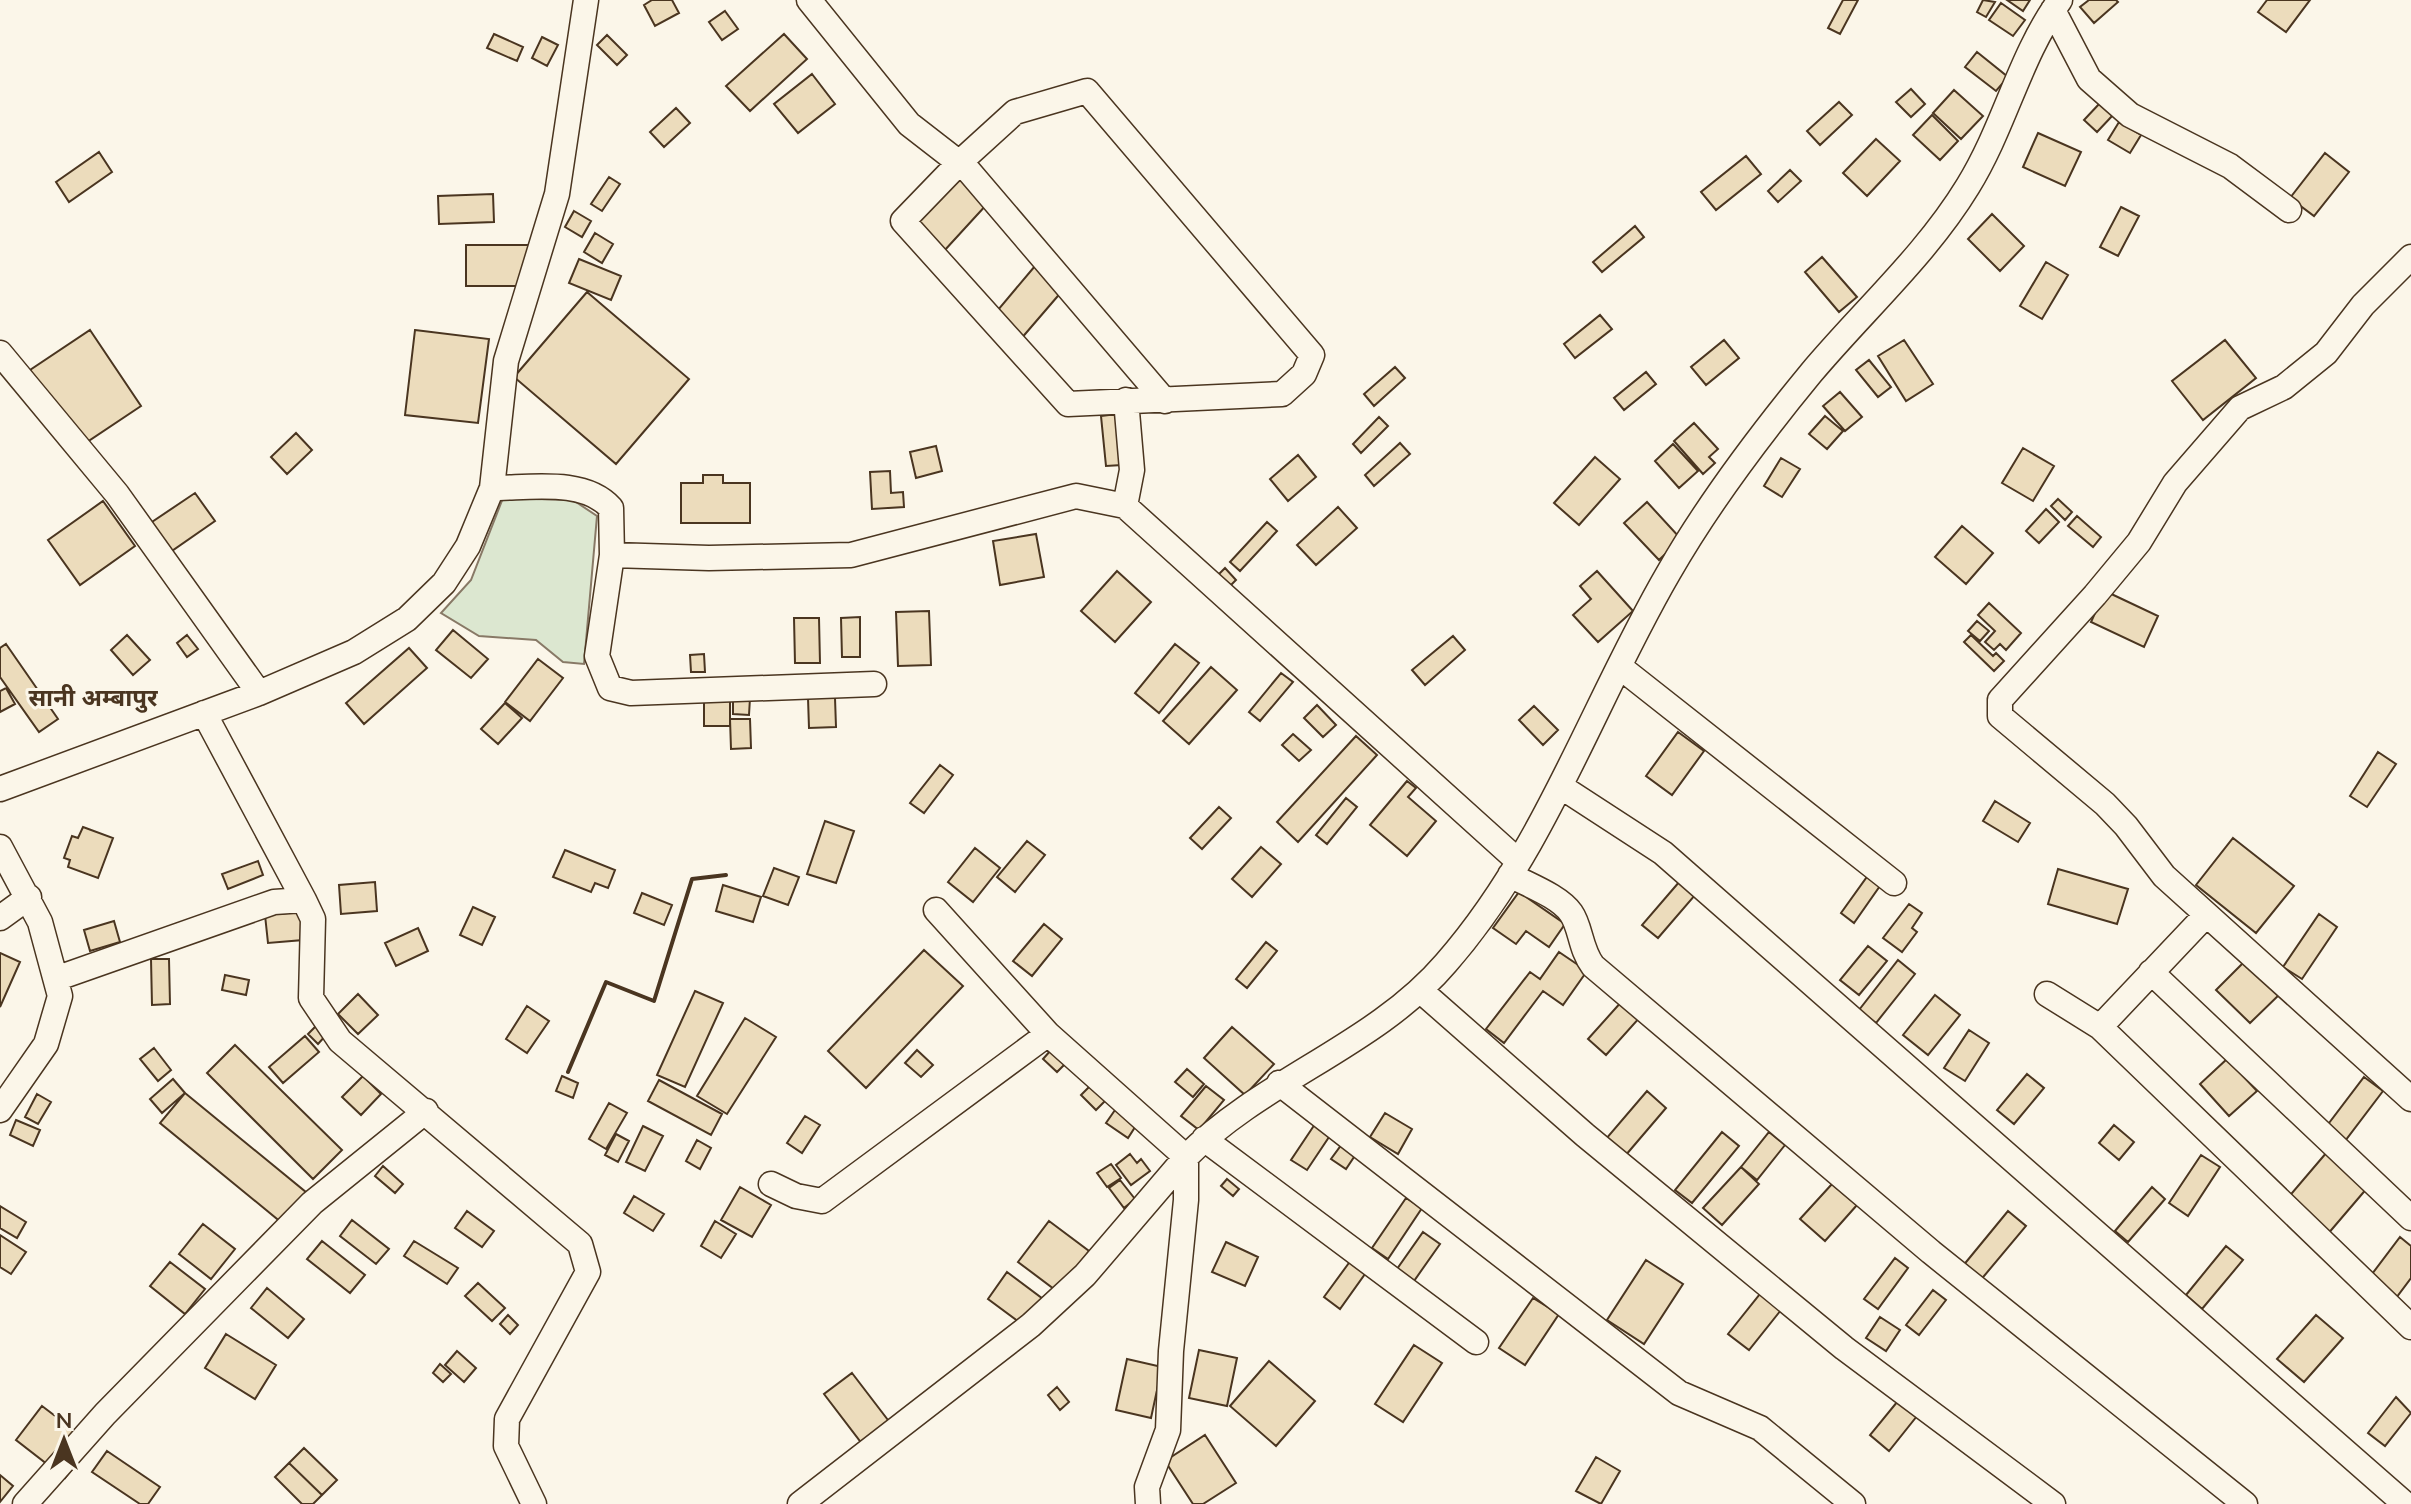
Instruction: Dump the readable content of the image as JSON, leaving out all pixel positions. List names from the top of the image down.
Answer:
{
  "districts": ["सानी अम्बापुर"],
  "north": "top"
}
